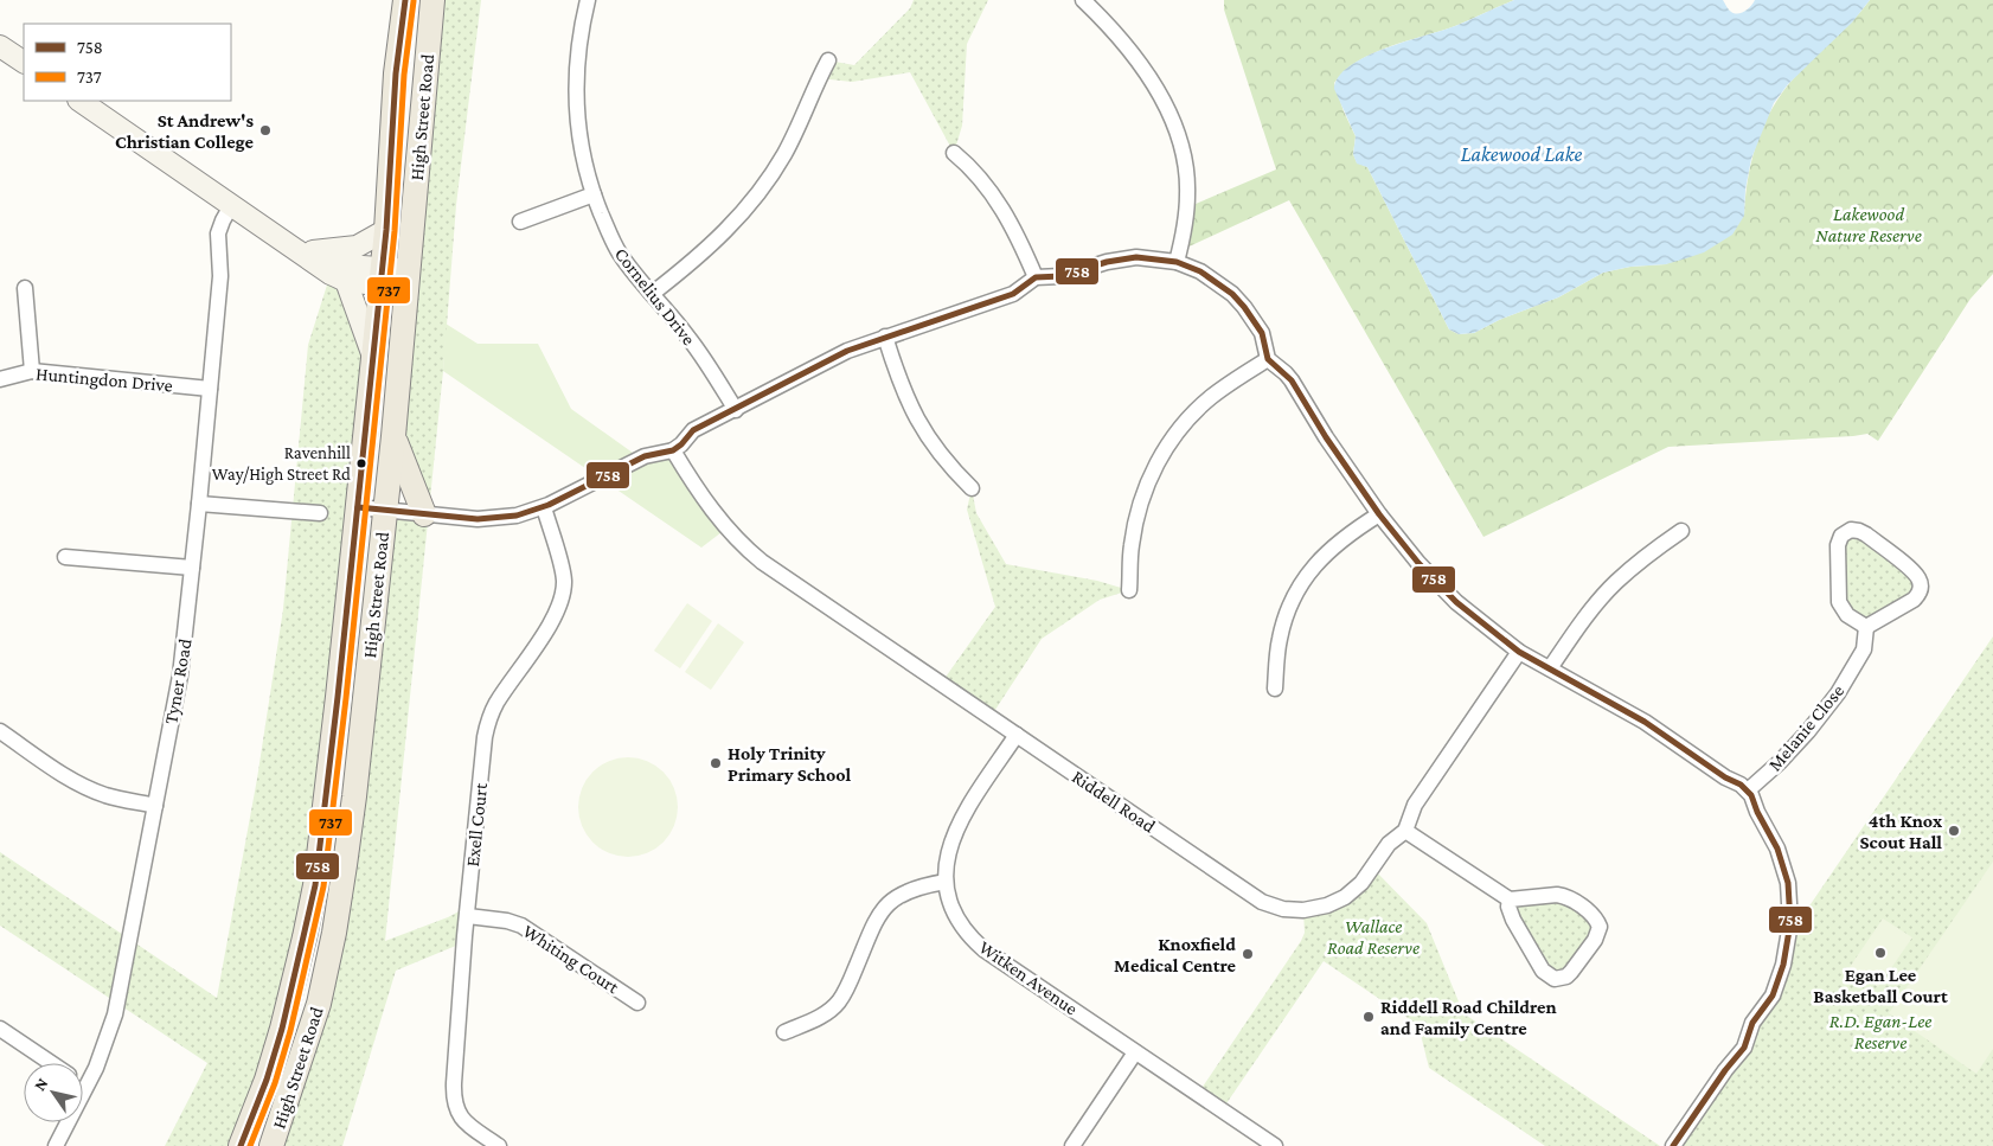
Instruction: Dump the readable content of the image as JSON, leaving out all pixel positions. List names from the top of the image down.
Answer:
{
  "streets": {
    "main road": ["High Street Road"],
    "street": [
      "Cornelius Drive",
      "Huntingdon Drive",
      "Tyner Road",
      "Melanie Close",
      "Riddell Road",
      "Exell Court",
      "Whiting Court",
      "Witken Avenue"
    ]
  },
  "crossings": [
    ["Huntingdon Drive", "Tyner Road"],
    ["Riddell Road", "Witken Avenue"],
    ["Exell Court", "Whiting Court"]
  ],
  "water": ["Lakewood Lake"],
  "parks": ["Lakewood Nature Reserve", "Wallace Road Reserve", "R.D. Egan-Lee Reserve"],
  "places": [
    "St Andrew's Christian College",
    "Ravenhill Way/High Street Rd",
    "Holy Trinity Primary School",
    "4th Knox Scout Hall",
    "Egan Lee Basketball Court",
    "Knoxfield Medical Centre",
    "Riddell Road Children and Family Centre"
  ],
  "lines": ["transit line 758", "transit line 737"],
  "legend": ["758", "737"],
  "north": "top left"
}
